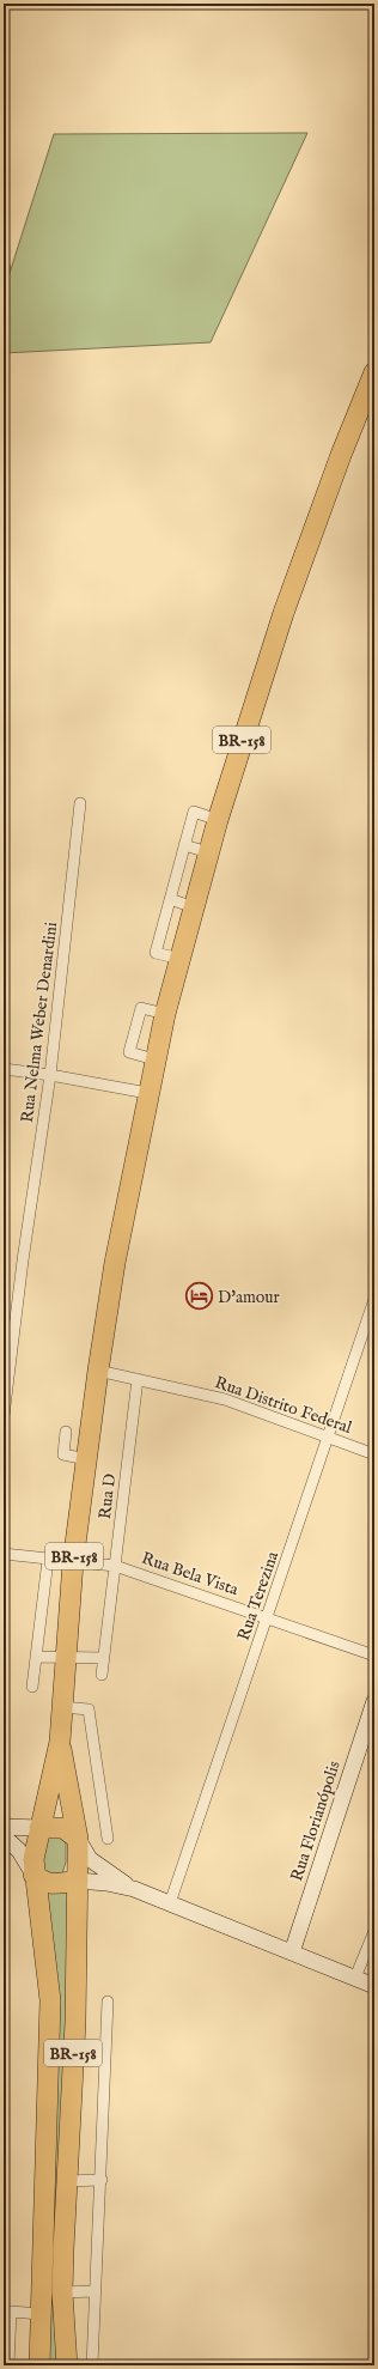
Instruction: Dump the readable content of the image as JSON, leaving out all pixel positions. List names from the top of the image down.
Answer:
{
  "streets": {
    "highway": ["BR-158"],
    "main road": ["Rua Florianópolis"],
    "street": [
      "Rua Nelma Weber Denardini",
      "Rua Distrito Federal",
      "Rua D",
      "Rua Bela Vista",
      "Rua Terezina"
    ]
  },
  "crossings": [
    ["BR-158", "Rua Distrito Federal"],
    ["BR-158", "Rua Bela Vista"],
    ["Rua Distrito Federal", "Rua D"],
    ["Rua Distrito Federal", "Rua Terezina"],
    ["Rua D", "Rua Bela Vista"],
    ["Rua Bela Vista", "Rua Terezina"]
  ],
  "places": {
    "hotel": ["D'amour"]
  }
}
